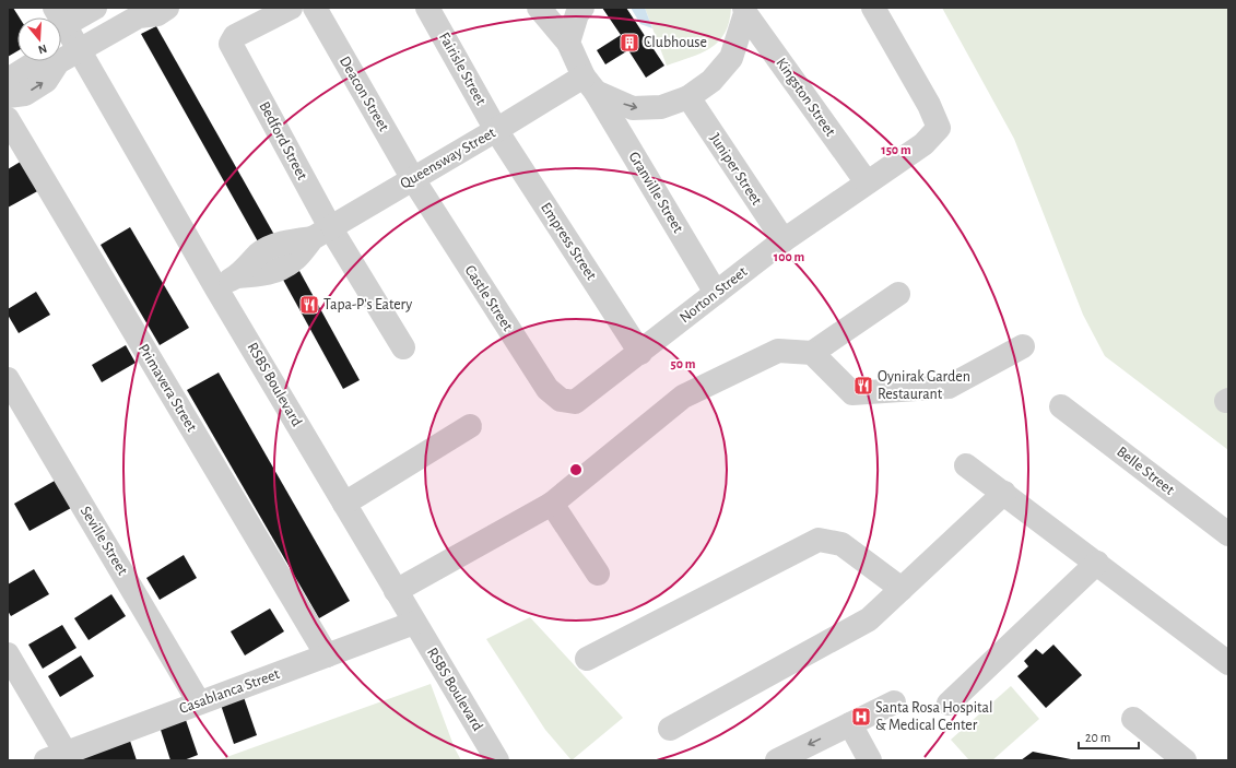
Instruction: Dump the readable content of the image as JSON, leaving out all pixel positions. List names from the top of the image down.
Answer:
{
  "streets": {
    "street": [
      "Fairisle Street",
      "Deacon Street",
      "Kingston Street",
      "Bedford Street",
      "Queensway Street",
      "Juniper Street",
      "Granville Street",
      "Empress Street",
      "Norton Street",
      "Castle Street",
      "RSBS Boulevard",
      "Primavera Street",
      "Belle Street",
      "Seville Street",
      "Casablanca Street"
    ]
  },
  "crossings": [
    ["Fairisle Street", "Queensway Street"],
    ["Fairisle Street", "Empress Street"],
    ["Deacon Street", "Queensway Street"],
    ["Deacon Street", "Castle Street"],
    ["Kingston Street", "Norton Street"],
    ["Bedford Street", "Queensway Street"],
    ["Queensway Street", "Granville Street"],
    ["Queensway Street", "Empress Street"],
    ["Queensway Street", "Castle Street"],
    ["Queensway Street", "RSBS Boulevard"],
    ["Juniper Street", "Norton Street"],
    ["Granville Street", "Norton Street"],
    ["Empress Street", "Norton Street"],
    ["Norton Street", "Castle Street"],
    ["RSBS Boulevard", "Casablanca Street"],
    ["Primavera Street", "Casablanca Street"],
    ["Seville Street", "Casablanca Street"]
  ],
  "places": {
    "building": ["Clubhouse"],
    "restaurant": ["Tapa-P's Eatery", "Oynirak Garden Restaurant"],
    "hospital": ["Santa Rosa Hospital & Medical Center"]
  },
  "scale_bar": "20 m",
  "north": "bottom",
  "rings": ["150 m", "100 m", "50 m"]
}
